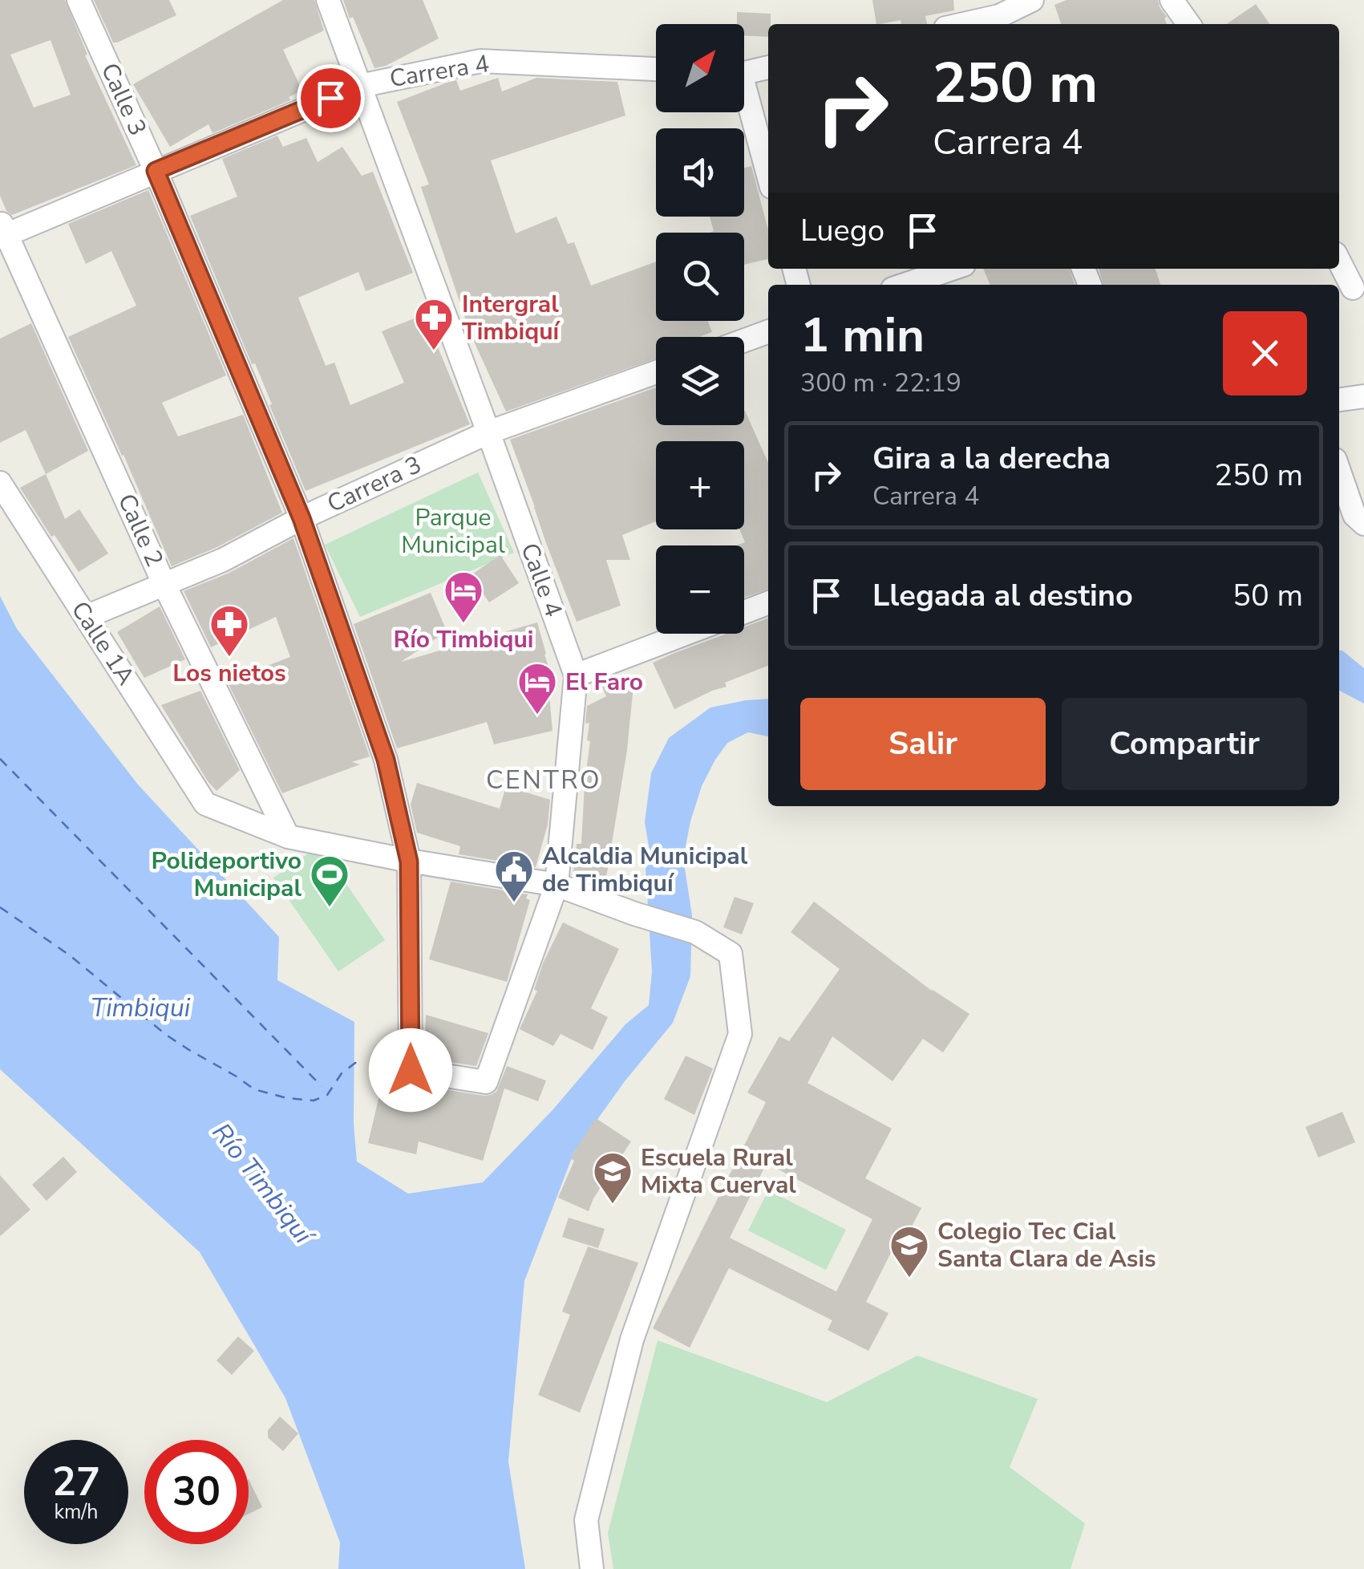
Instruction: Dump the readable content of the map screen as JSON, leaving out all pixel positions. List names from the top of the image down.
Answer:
{
  "streets": {
    "street": [
      "Carrera 4",
      "Calle 3",
      "Carrera 3",
      "Calle 2",
      "Calle 4",
      "Calle 1A"
    ]
  },
  "crossings": [
    ["Carrera 4", "Calle 3"],
    ["Carrera 4", "Calle 2"],
    ["Carrera 4", "Calle 4"],
    ["Calle 3", "Carrera 3"],
    ["Calle 3", "Calle 4"],
    ["Carrera 3", "Calle 2"],
    ["Carrera 3", "Calle 4"],
    ["Carrera 3", "Calle 1A"],
    ["Calle 2", "Calle 1A"]
  ],
  "districts": ["CENTRO"],
  "water": ["Timbiqui", "Río Timbiquí"],
  "parks": ["Parque Municipal"],
  "places": {
    "pharmacy": ["Intergral Timbiquí", "Los nietos"],
    "hotel": ["Río Timbiqui", "El Faro"],
    "public building": ["Alcaldia Municipal de Timbiquí"],
    "sports": ["Polideportivo Municipal"],
    "school or university": ["Escuela Rural Mixta Cuerval", "Colegio Tec Cial Santa Clara de Asis"]
  },
  "north": "top right",
  "page": {
    "map_buttons": ["+", "−"],
    "turn": ["250 m", "Carrera 4"],
    "then": "Luego",
    "heading": ["1 min", "300 m · 22:19"],
    "list": [
      {
        "name": "Gira a la derecha",
        "note": "Carrera 4",
        "value": "250 m"
      },
      {
        "name": "Llegada al destino",
        "value": "50 m"
      }
    ],
    "buttons": ["Salir", "Compartir"],
    "speed": "27 km/h",
    "limit": "30"
  }
}
